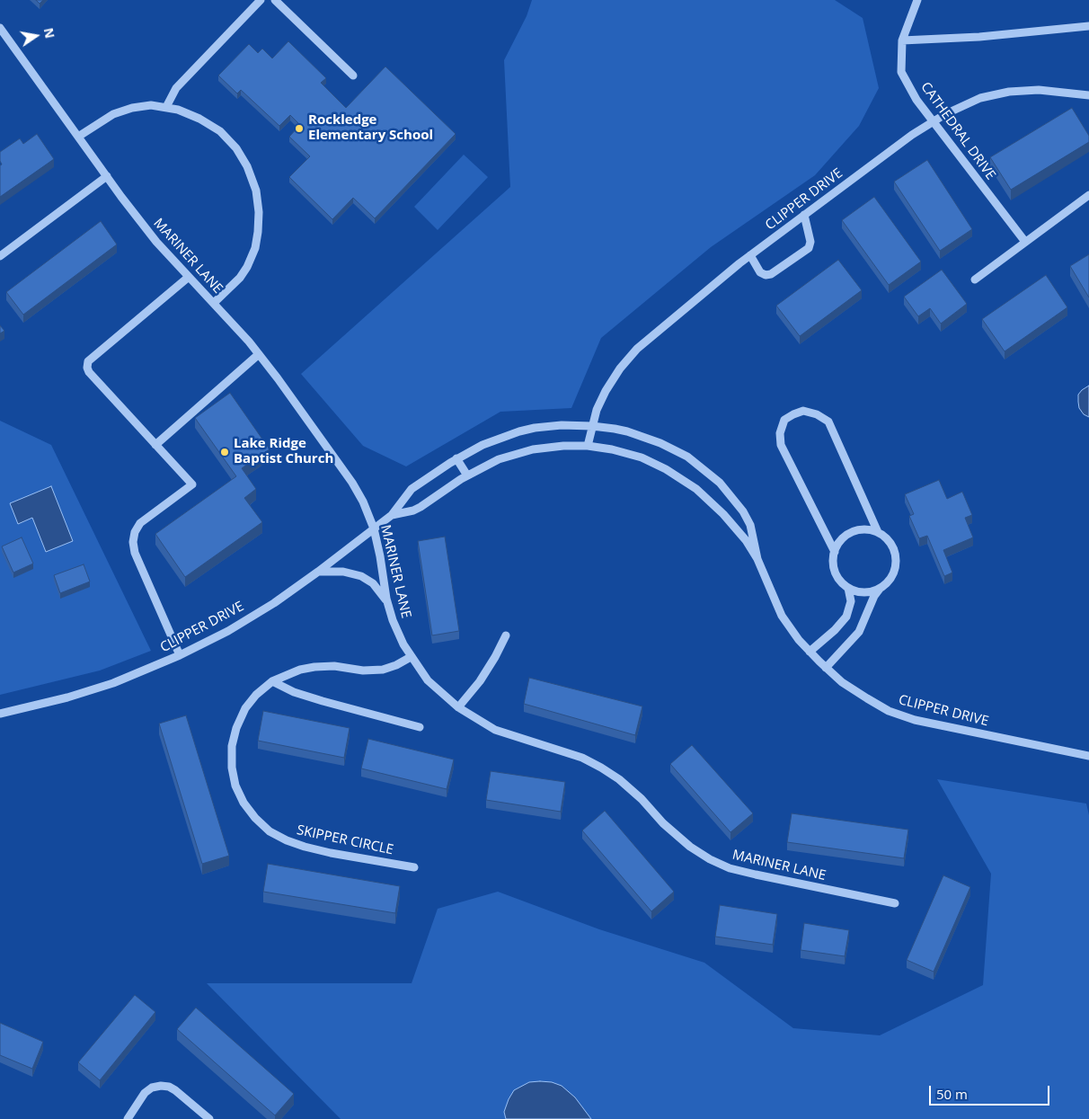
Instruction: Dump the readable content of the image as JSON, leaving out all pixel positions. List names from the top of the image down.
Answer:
{
  "streets": {
    "street": [
      "CATHEDRAL DRIVE",
      "CLIPPER DRIVE",
      "MARINER LANE",
      "SKIPPER CIRCLE"
    ]
  },
  "crossings": [
    ["CATHEDRAL DRIVE", "CLIPPER DRIVE"],
    ["CLIPPER DRIVE", "MARINER LANE"],
    ["MARINER LANE", "SKIPPER CIRCLE"]
  ],
  "places": ["Rockledge Elementary School", "Lake Ridge Baptist Church"],
  "scale_bar": "50 m",
  "north": "right"
}
